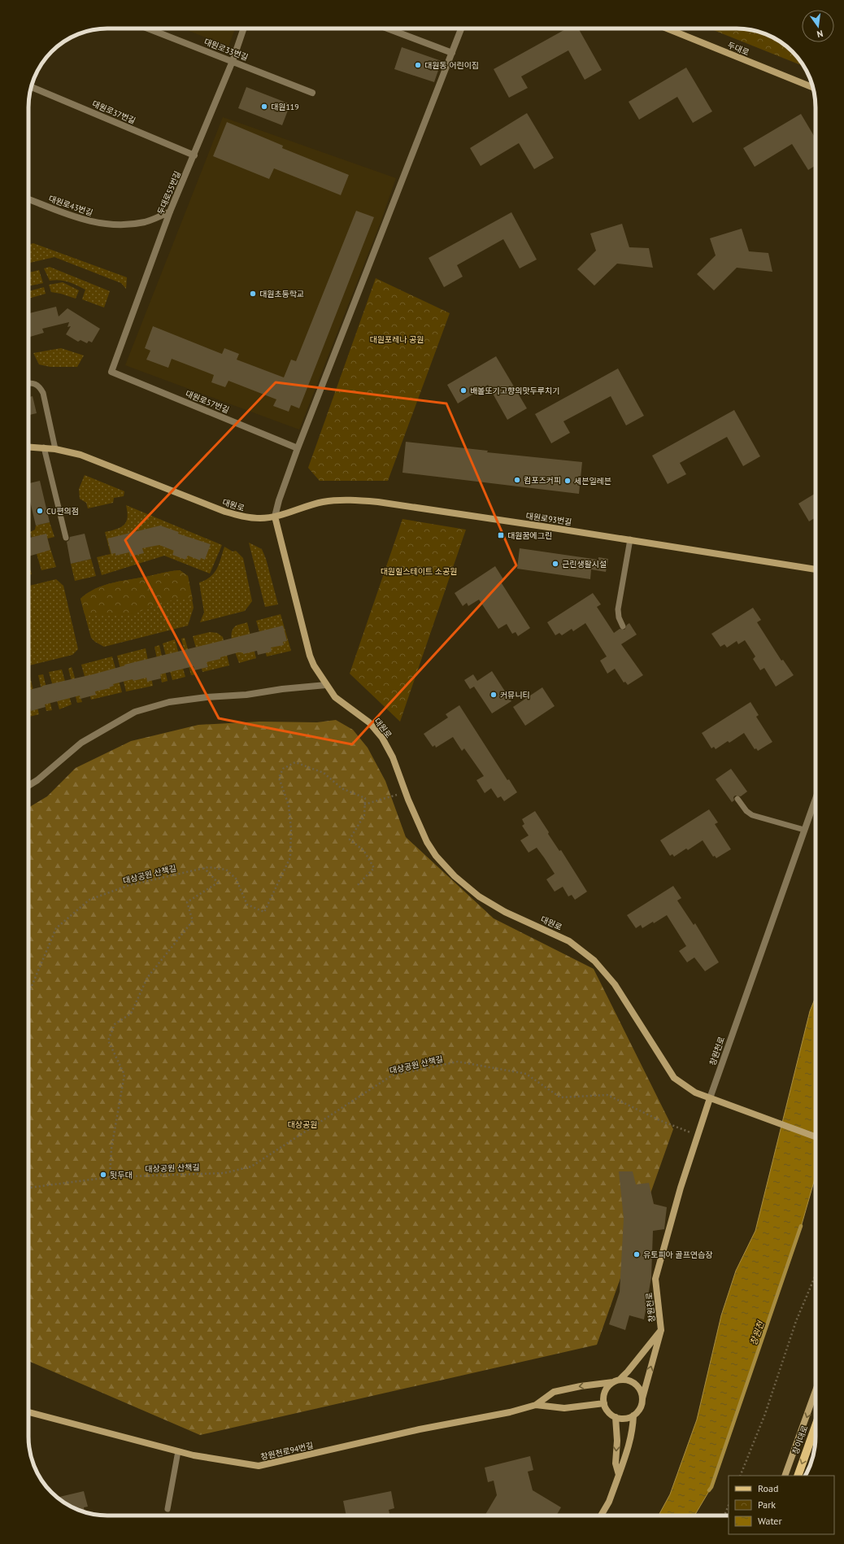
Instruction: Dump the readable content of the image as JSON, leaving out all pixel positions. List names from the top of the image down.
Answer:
{
  "streets": {
    "main road": ["창이대로"],
    "street": [
      "두대로",
      "대원로33번길",
      "대원로37번길",
      "두대로55번길",
      "대원로43번길",
      "대원로57번길",
      "대원로",
      "대원로93번길",
      "창원천로",
      "창원천로94번길"
    ],
    "path": ["대상공원 산책길"]
  },
  "crossings": [
    ["대원로33번길", "두대로55번길"],
    ["대원로37번길", "두대로55번길"],
    ["두대로55번길", "대원로43번길"],
    ["두대로55번길", "대원로57번길"],
    ["대원로", "대원로93번길"],
    ["대원로", "창원천로"],
    ["대상공원 산책길", "창원천로"]
  ],
  "one_way": ["창이대로"],
  "water": ["창원천"],
  "parks": ["대원포레나 공원", "대원힐스테이트 소공원", "대상공원"],
  "places": {
    "other": [
      "대원동 어린이집",
      "대원119",
      "대원초등학교",
      "배볼또기고향의맛두루치기",
      "컴포즈커피",
      "세븐일레븐",
      "CU편의점",
      "근린생활시설",
      "커뮤니티",
      "뒷두대",
      "유토피아 골프연습장"
    ],
    "transit": ["대원꿈에그린"]
  },
  "legend": ["Road", "Park", "Water"],
  "north": "bottom"
}
